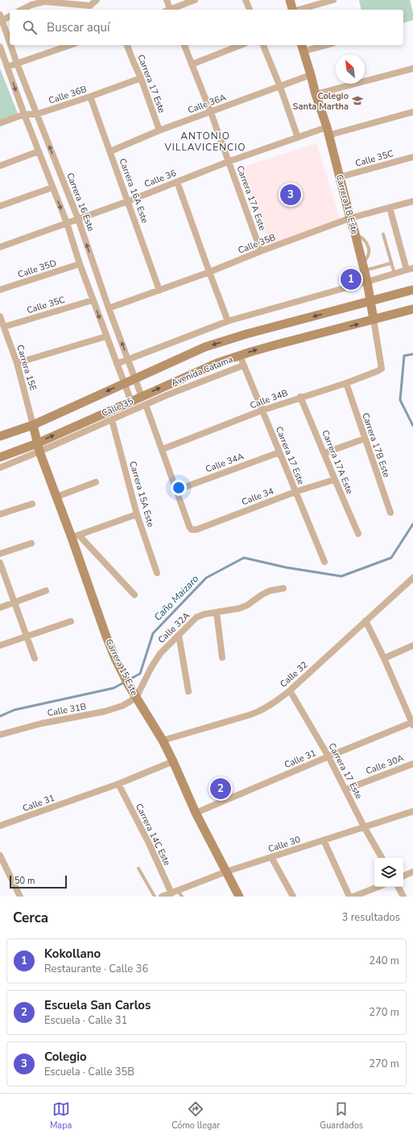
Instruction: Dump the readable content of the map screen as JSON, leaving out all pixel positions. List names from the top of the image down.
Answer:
{
  "streets": {
    "main road": ["Carrera 18 Este", "Avenida Catama", "Carrera 15 Este"],
    "street": [
      "Carrera 17 Este",
      "Calle 36B",
      "Calle 36A",
      "Calle 35C",
      "Calle 36",
      "Carrera 16A Este",
      "Carrera 17A Este",
      "Carrera 16 Este",
      "Calle 35B",
      "Calle 35D",
      "Carrera 15E",
      "Calle 34B",
      "Calle 35",
      "Carrera 17B Este",
      "Calle 34A",
      "Carrera 15A Este",
      "Calle 34",
      "Calle 32A",
      "Calle 32",
      "Calle 31B",
      "Calle 31",
      "Calle 30A",
      "Carrera 14C Este",
      "Calle 30"
    ]
  },
  "crossings": [
    ["Carrera 17 Este", "Calle 36B"],
    ["Carrera 17 Este", "Calle 36A"],
    ["Carrera 17 Este", "Avenida Catama"],
    ["Carrera 17 Este", "Calle 34B"],
    ["Carrera 17 Este", "Calle 35"],
    ["Carrera 17 Este", "Calle 34A"],
    ["Carrera 17 Este", "Calle 34"],
    ["Carrera 17 Este", "Calle 32"],
    ["Carrera 17 Este", "Calle 31"],
    ["Carrera 17 Este", "Calle 30A"],
    ["Carrera 17 Este", "Calle 30"],
    ["Calle 36B", "Carrera 16A Este"],
    ["Calle 36B", "Carrera 16 Este"],
    ["Calle 36A", "Carrera 16A Este"],
    ["Calle 36A", "Carrera 17A Este"],
    ["Calle 36A", "Carrera 18 Este"],
    ["Calle 35C", "Carrera 18 Este"],
    ["Calle 35C", "Carrera 15E"],
    ["Calle 36", "Carrera 16A Este"],
    ["Calle 36", "Carrera 17A Este"],
    ["Calle 36", "Carrera 16 Este"],
    ["Calle 36", "Carrera 18 Este"],
    ["Carrera 16A Este", "Calle 35B"],
    ["Carrera 17A Este", "Calle 35B"],
    ["Carrera 17A Este", "Calle 34B"],
    ["Carrera 17A Este", "Calle 34"],
    ["Carrera 16 Este", "Calle 35B"],
    ["Carrera 16 Este", "Avenida Catama"],
    ["Carrera 18 Este", "Calle 35B"],
    ["Carrera 18 Este", "Avenida Catama"],
    ["Carrera 18 Este", "Calle 34B"],
    ["Carrera 15E", "Carrera 15 Este"],
    ["Avenida Catama", "Calle 35"],
    ["Avenida Catama", "Carrera 15 Este"],
    ["Calle 34B", "Carrera 17B Este"],
    ["Calle 35", "Carrera 15A Este"],
    ["Calle 35", "Carrera 15 Este"],
    ["Calle 34A", "Calle 34"],
    ["Calle 32A", "Carrera 15 Este"],
    ["Calle 32A", "Calle 31B"],
    ["Carrera 15 Este", "Calle 32"],
    ["Carrera 15 Este", "Calle 31B"],
    ["Carrera 15 Este", "Calle 31"],
    ["Carrera 15 Este", "Calle 30"],
    ["Calle 31", "Carrera 14C Este"],
    ["Carrera 14C Este", "Calle 30"]
  ],
  "districts": ["ANTONIO VILLAVICENCIO"],
  "water": ["Caño Maizaro"],
  "places": {
    "school or university": ["Colegio Santa Martha"]
  },
  "scale_bar": "50 m",
  "north": "top left",
  "page": {
    "search": "Buscar aquí",
    "pins": ["3", "1", "2"],
    "scale": "50 m",
    "heading": ["Cerca", "3 resultados"],
    "list": [
      {
        "mark": "1",
        "name": "Kokollano",
        "note": "Restaurante · Calle 36",
        "value": "240 m"
      },
      {
        "mark": "2",
        "name": "Escuela San Carlos",
        "note": "Escuela · Calle 31",
        "value": "270 m"
      },
      {
        "mark": "3",
        "name": "Colegio",
        "note": "Escuela · Calle 35B",
        "value": "270 m"
      }
    ],
    "nav": ["Mapa", "Cómo llegar", "Guardados"]
  }
}
